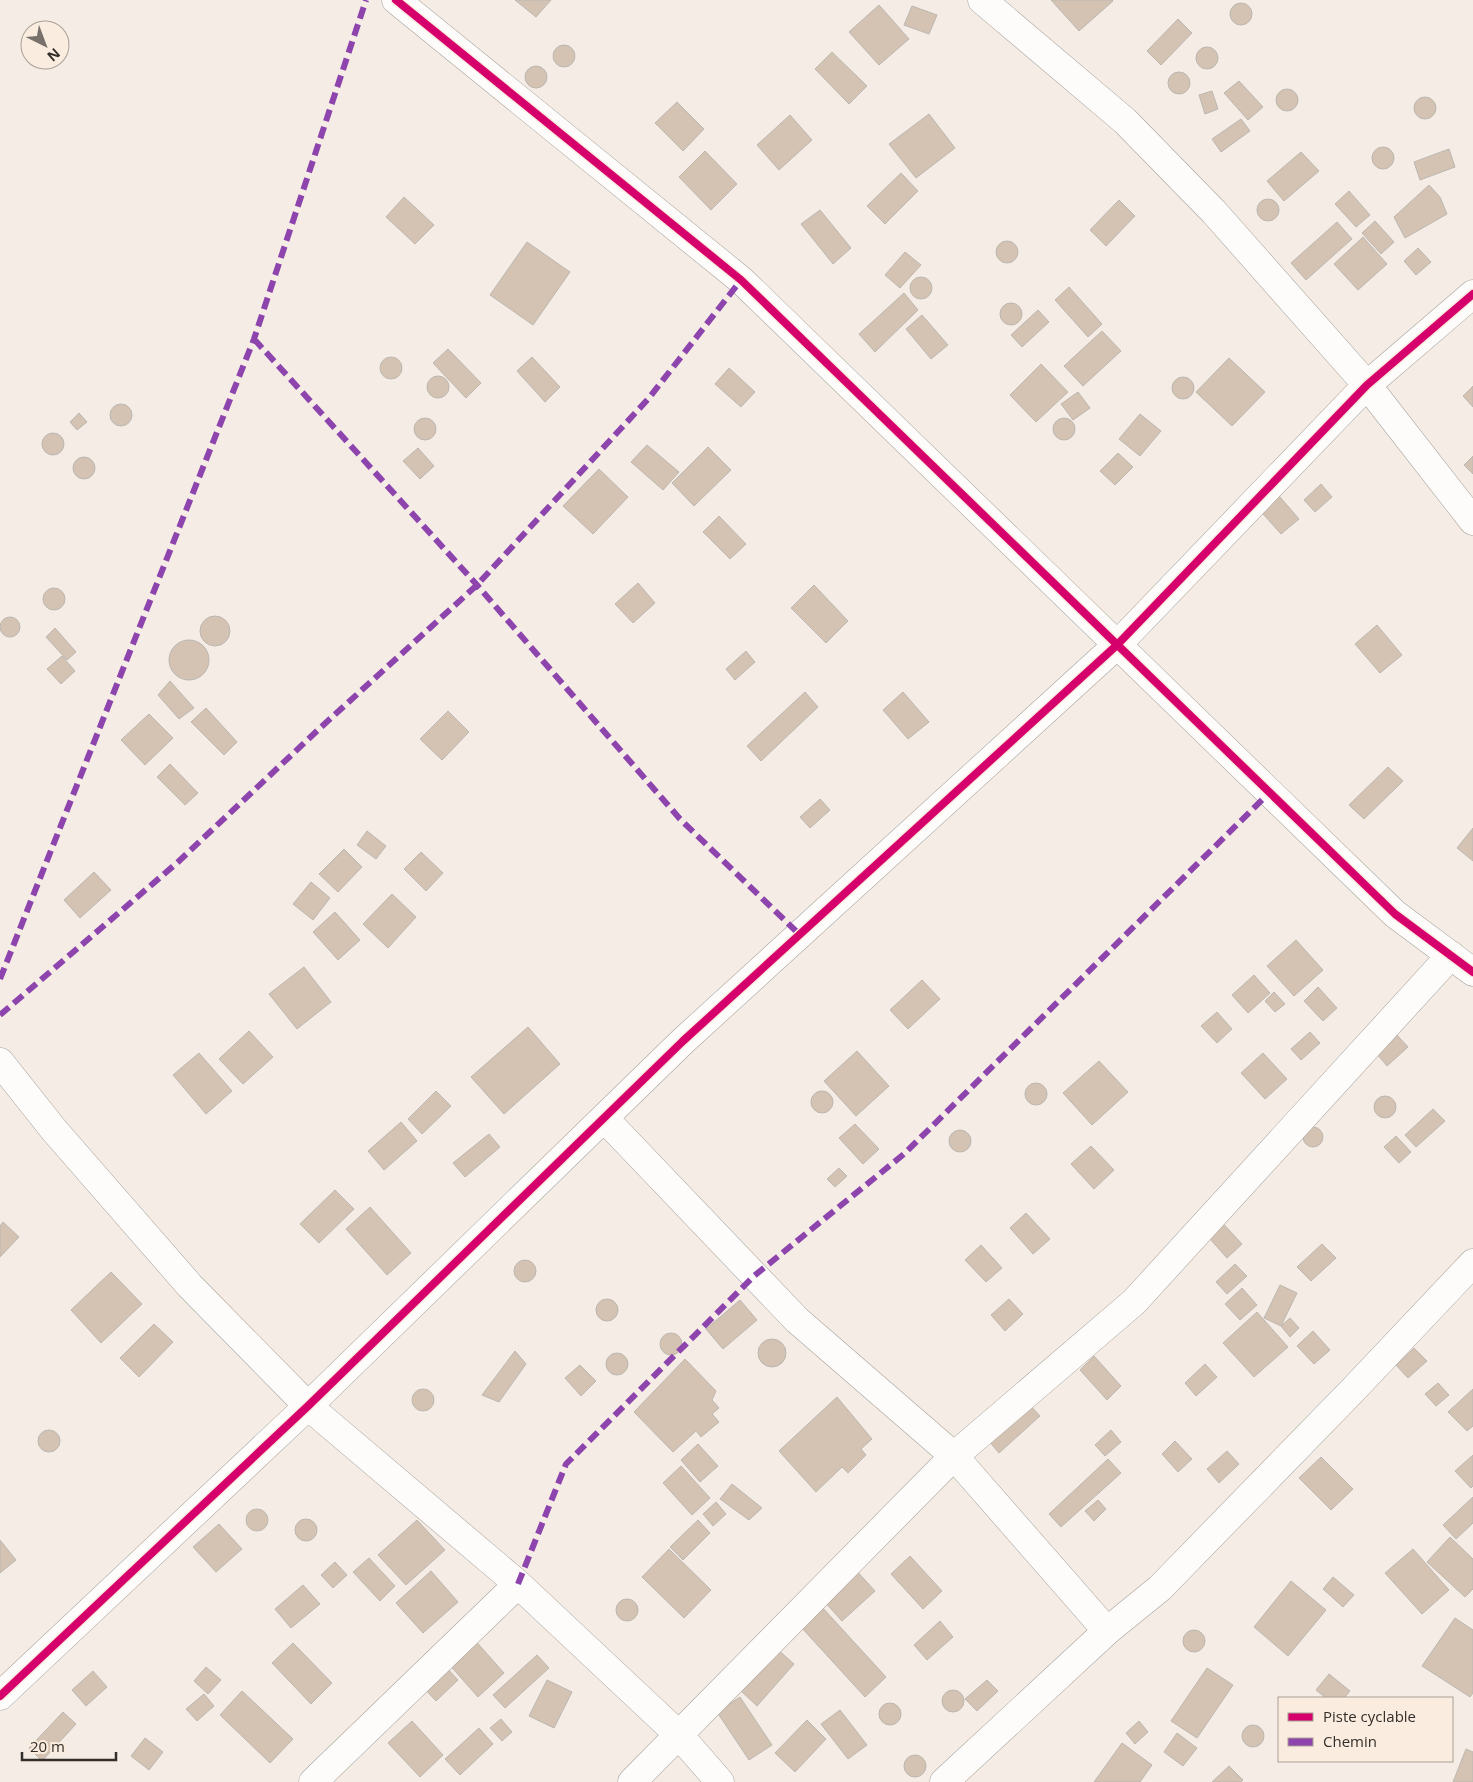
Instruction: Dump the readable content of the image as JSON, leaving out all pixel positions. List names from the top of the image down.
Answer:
{
  "legend": ["Piste cyclable", "Chemin"],
  "scale_bar": "20 m",
  "north": "bottom right"
}
